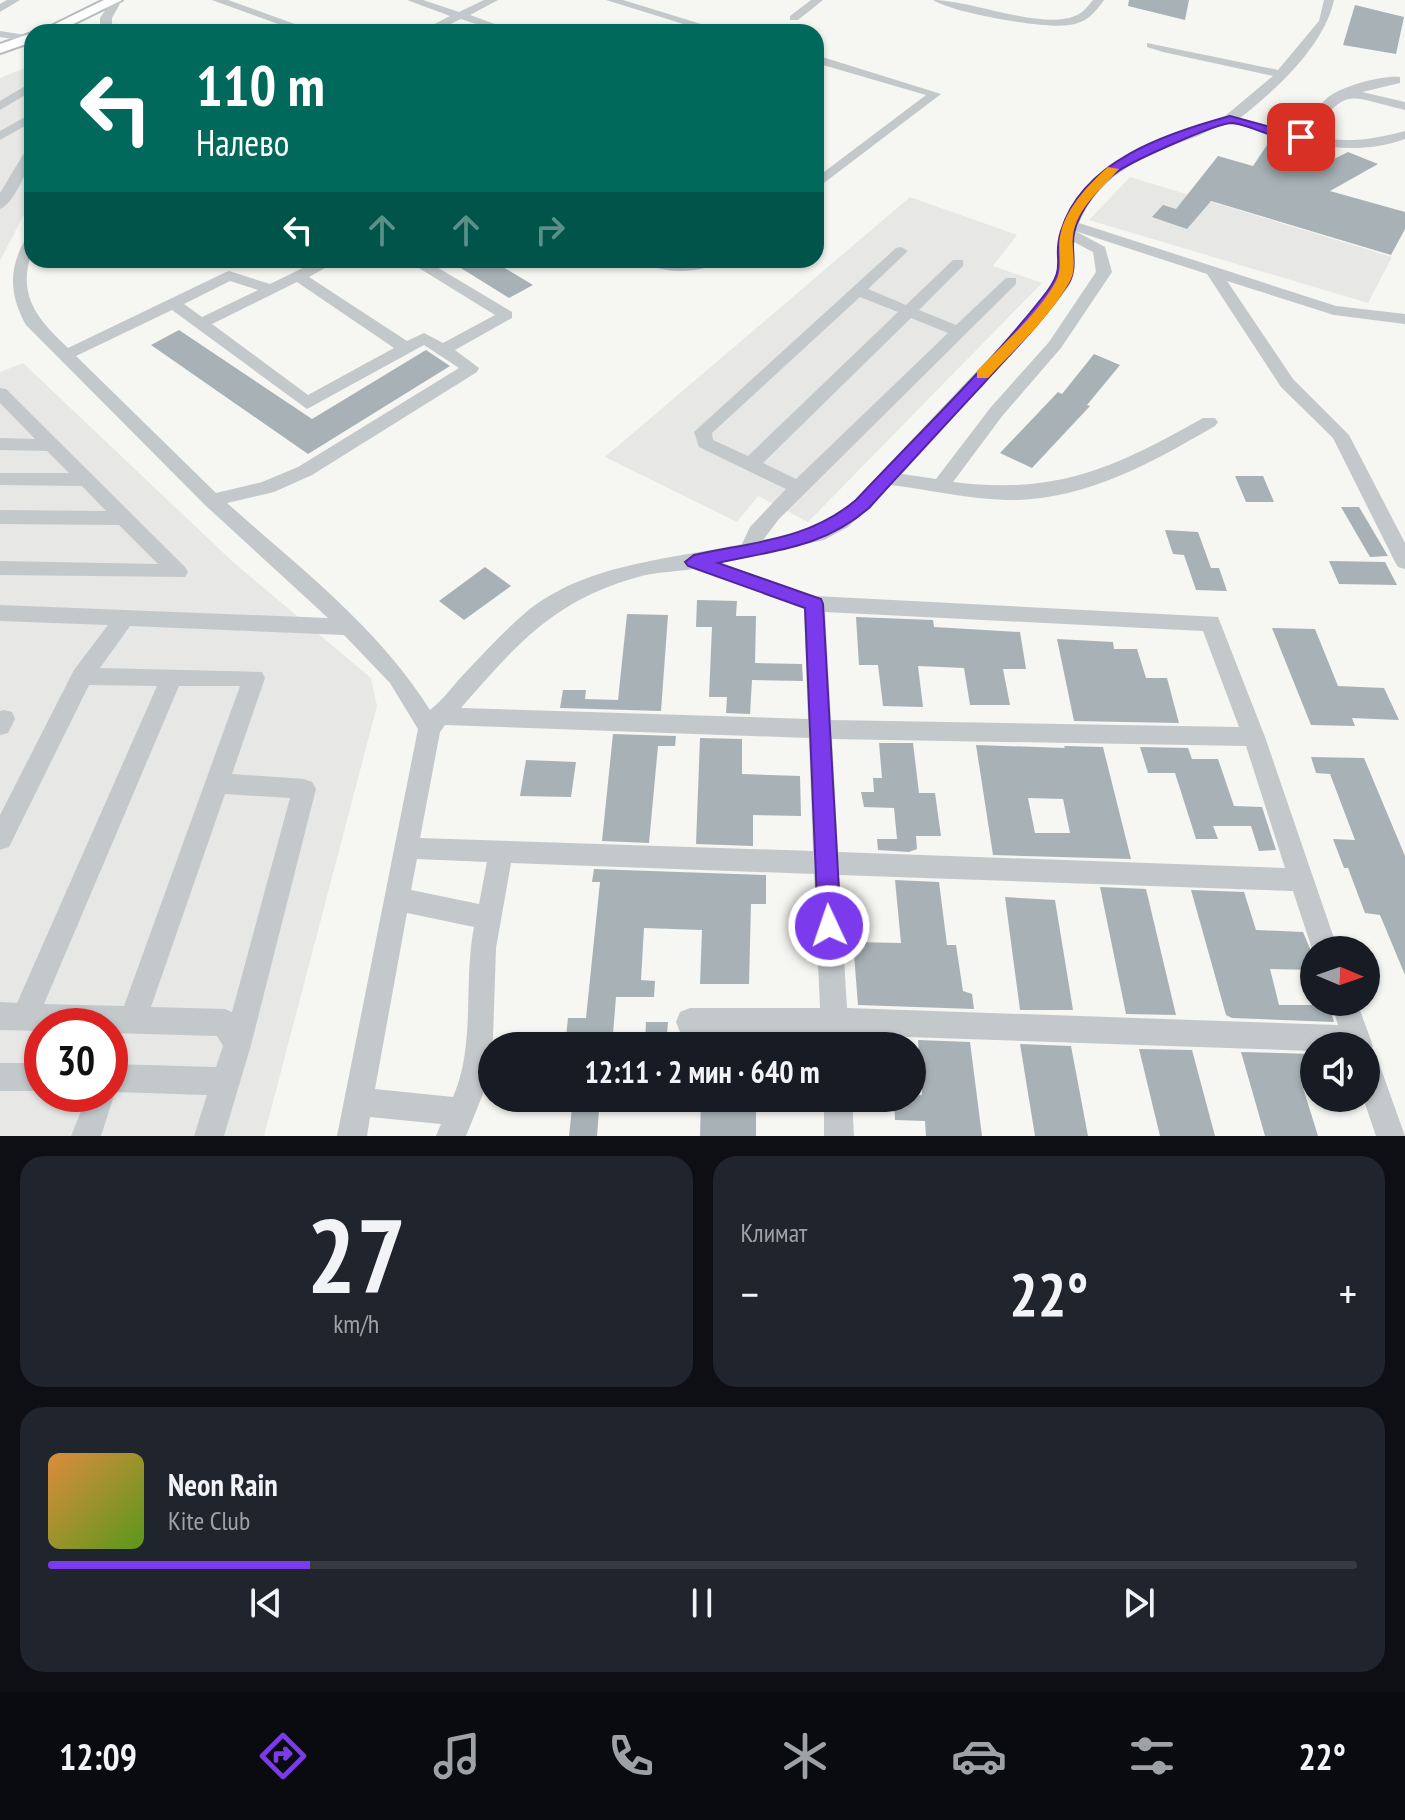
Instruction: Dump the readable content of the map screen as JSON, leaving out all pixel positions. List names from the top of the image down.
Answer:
{
  "north": "right",
  "page": {
    "turn": ["110 m", "Налево"],
    "limit": "30",
    "trip": "12:11 · 2 мин · 640 m",
    "tile": [
      ["27", "km/h"],
      "Климат"
    ],
    "heat": ["−", "22°", "+"],
    "song": ["Neon Rain", "Kite Club"],
    "tabs": ["12:09", "22°"]
  }
}
